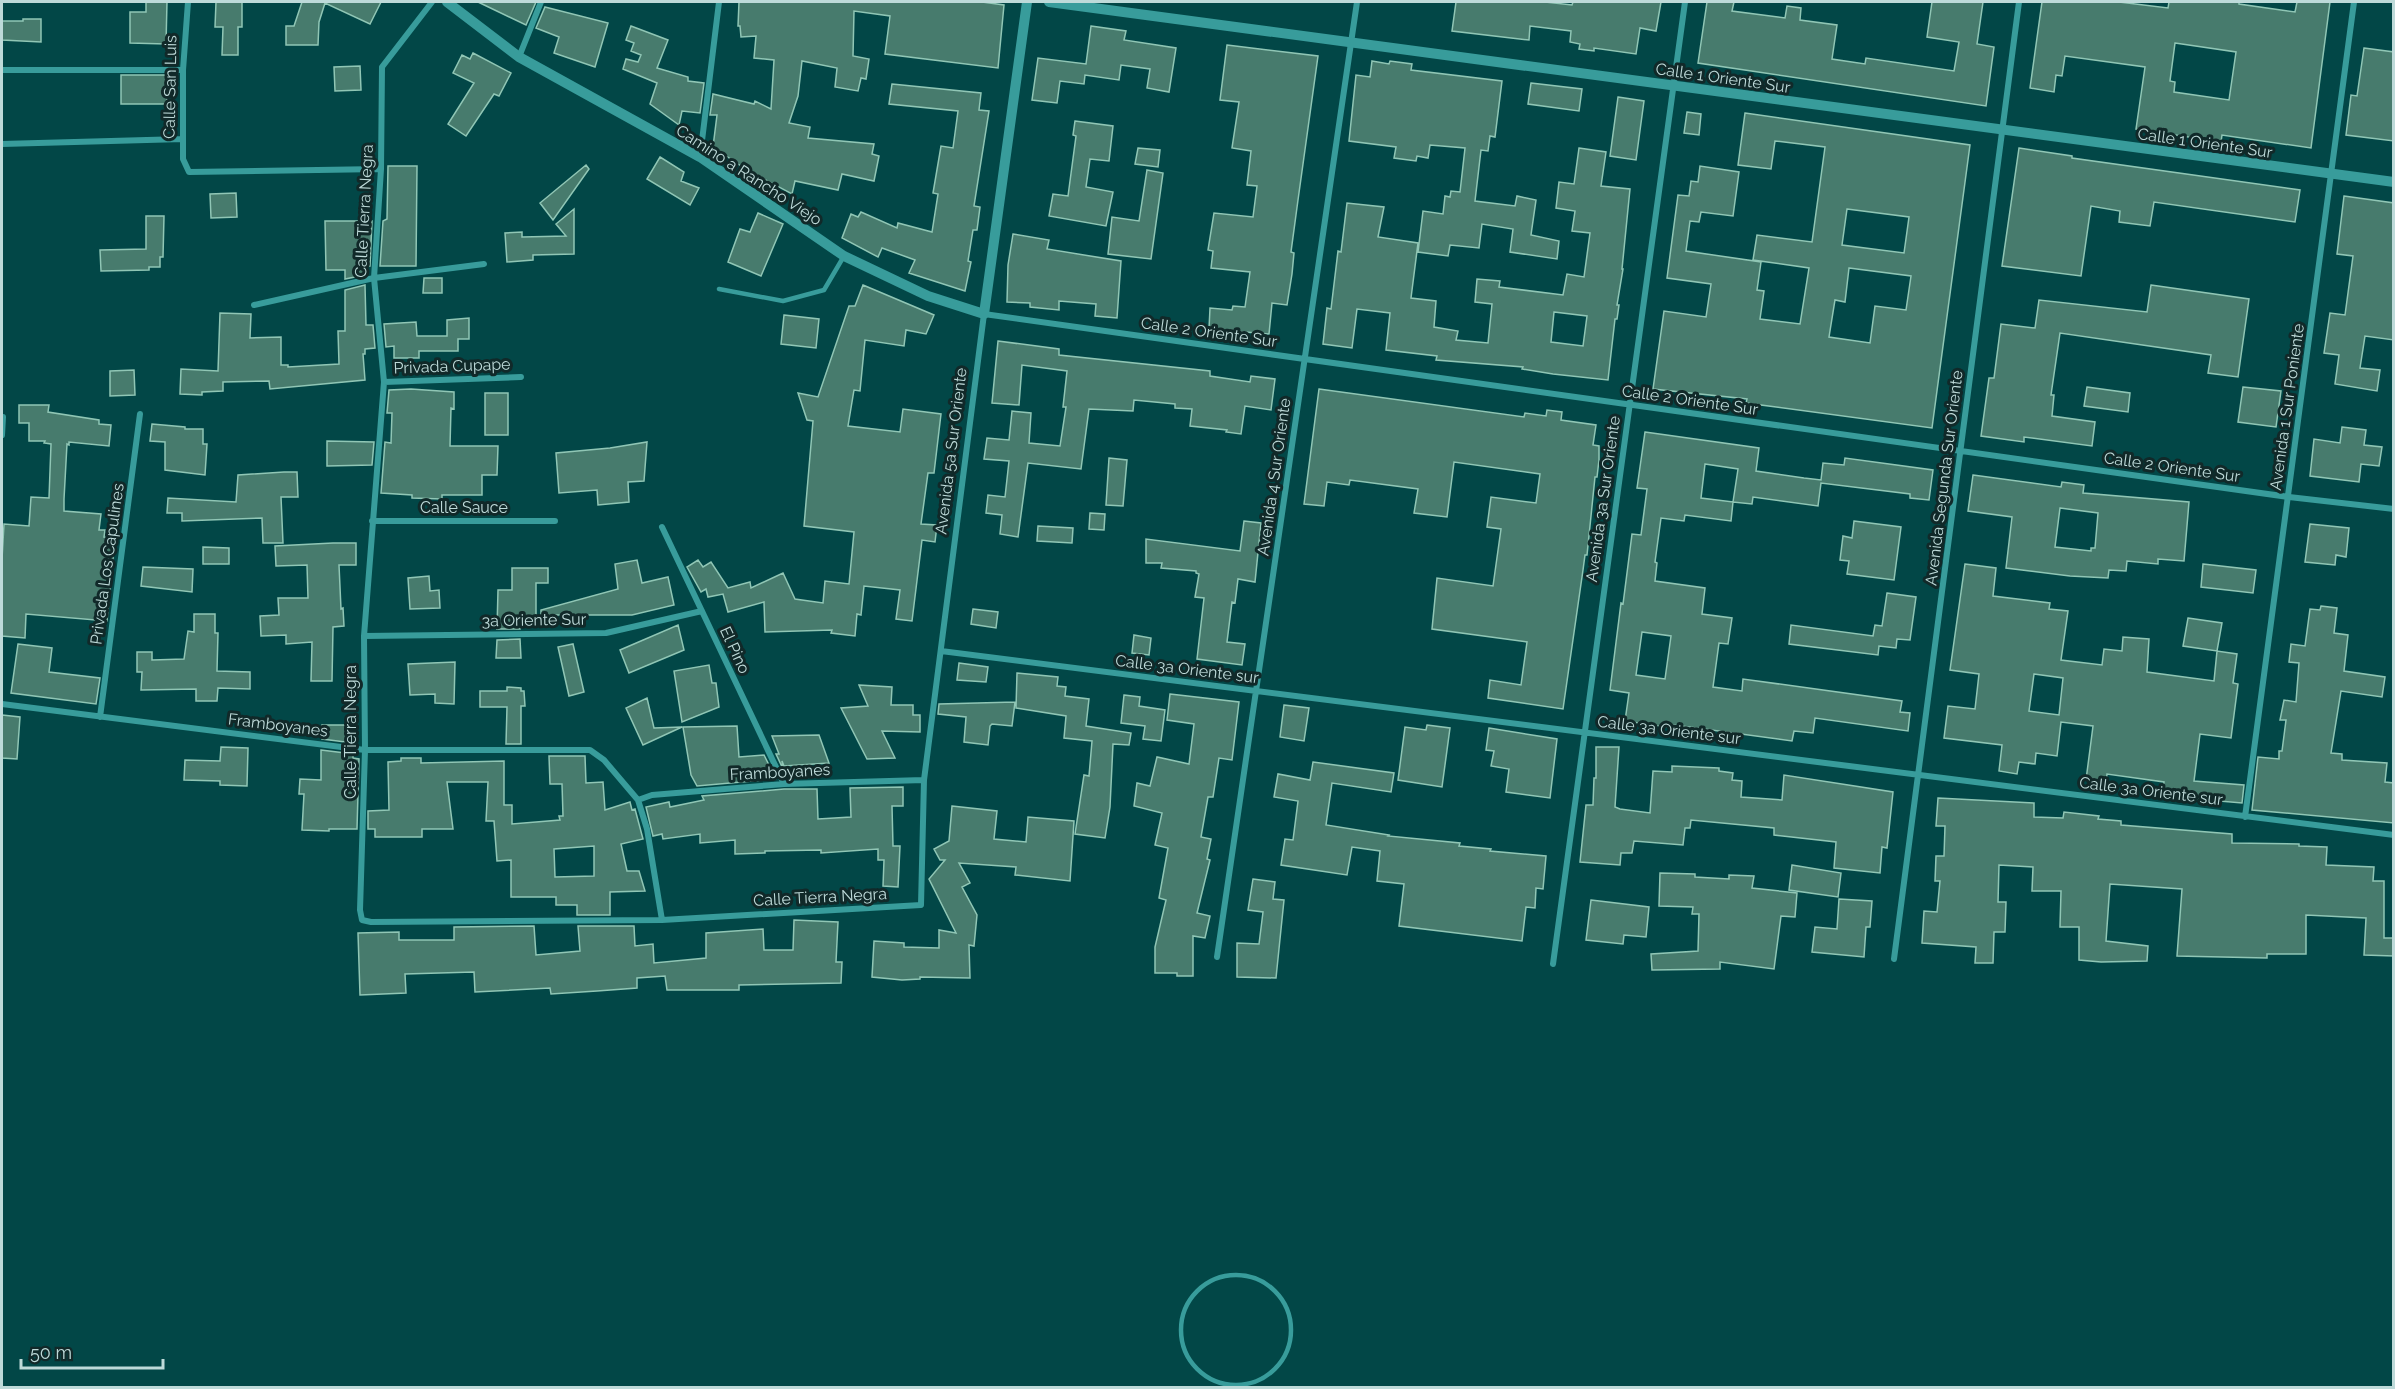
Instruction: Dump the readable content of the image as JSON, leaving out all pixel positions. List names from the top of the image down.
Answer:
{
  "streets": {
    "street": [
      "Calle 1 Oriente Sur",
      "Calle San Luis",
      "Camino a Rancho Viejo",
      "Calle Tierra Negra",
      "Calle 2 Oriente Sur",
      "Privada Cupape",
      "Avenida 1 Sur Poniente",
      "Avenida 5a Sur Oriente",
      "Avenida 4 Sur Oriente",
      "Avenida Segunda Sur Oriente",
      "Avenida 3a Sur Oriente",
      "Calle Sauce",
      "Privada Los Capulines",
      "3a Oriente Sur",
      "El Pino",
      "Calle 3a Oriente sur",
      "Framboyanes"
    ]
  },
  "crossings": [
    ["Calle 1 Oriente Sur", "Avenida 1 Sur Poniente"],
    ["Calle 1 Oriente Sur", "Avenida 4 Sur Oriente"],
    ["Calle 1 Oriente Sur", "Avenida Segunda Sur Oriente"],
    ["Calle 1 Oriente Sur", "Avenida 3a Sur Oriente"],
    ["Calle San Luis", "Calle Tierra Negra"],
    ["Camino a Rancho Viejo", "Calle 2 Oriente Sur"],
    ["Camino a Rancho Viejo", "Avenida 5a Sur Oriente"],
    ["Calle Tierra Negra", "Privada Cupape"],
    ["Calle Tierra Negra", "Avenida 5a Sur Oriente"],
    ["Calle Tierra Negra", "Calle Sauce"],
    ["Calle Tierra Negra", "3a Oriente Sur"],
    ["Calle Tierra Negra", "Framboyanes"],
    ["Calle 2 Oriente Sur", "Avenida 1 Sur Poniente"],
    ["Calle 2 Oriente Sur", "Avenida 5a Sur Oriente"],
    ["Calle 2 Oriente Sur", "Avenida 4 Sur Oriente"],
    ["Calle 2 Oriente Sur", "Avenida Segunda Sur Oriente"],
    ["Calle 2 Oriente Sur", "Avenida 3a Sur Oriente"],
    ["Avenida 1 Sur Poniente", "Calle 3a Oriente sur"],
    ["Avenida 5a Sur Oriente", "Calle 3a Oriente sur"],
    ["Avenida 5a Sur Oriente", "Framboyanes"],
    ["Avenida 4 Sur Oriente", "Calle 3a Oriente sur"],
    ["Avenida Segunda Sur Oriente", "Calle 3a Oriente sur"],
    ["Avenida 3a Sur Oriente", "Calle 3a Oriente sur"],
    ["Privada Los Capulines", "Framboyanes"],
    ["3a Oriente Sur", "El Pino"],
    ["El Pino", "Framboyanes"]
  ],
  "scale_bar": "50 m"
}
